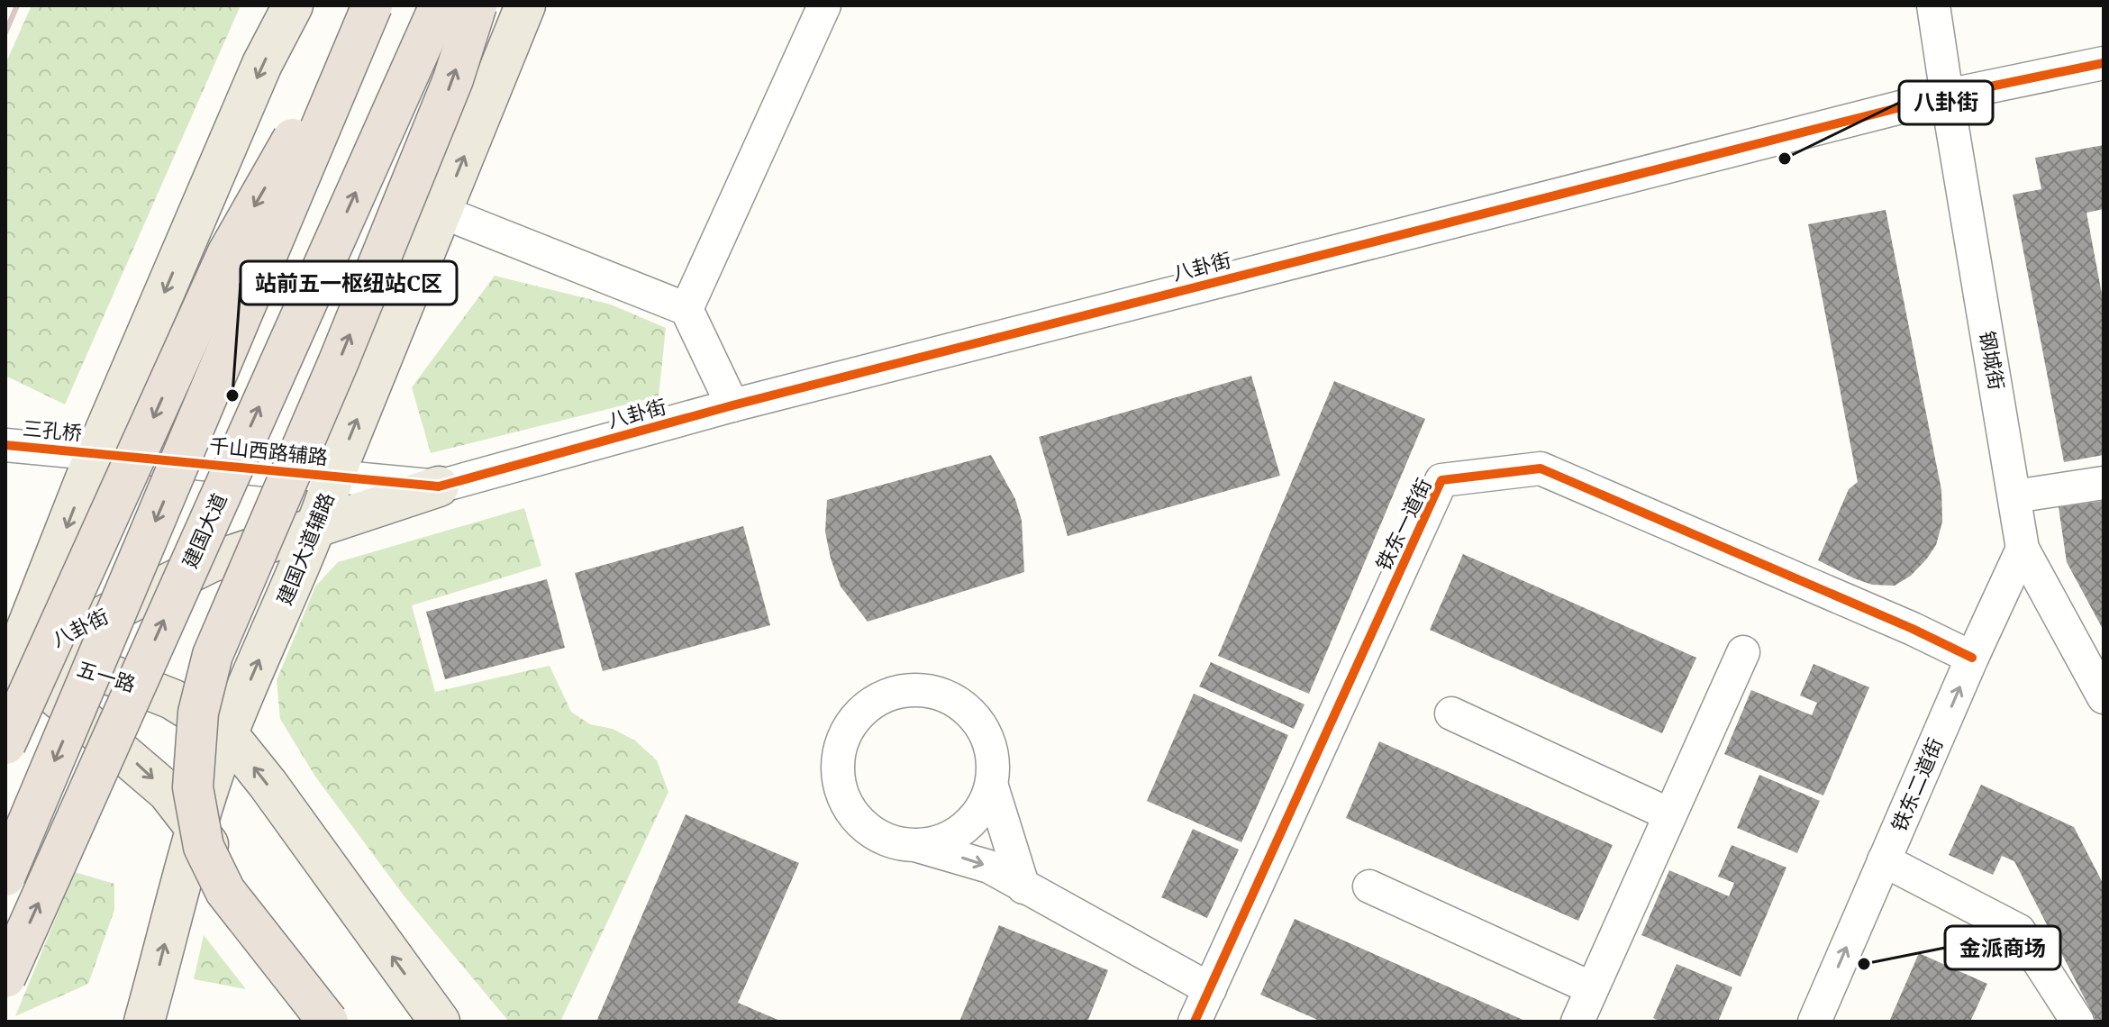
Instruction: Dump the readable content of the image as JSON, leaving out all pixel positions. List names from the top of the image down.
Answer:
{
  "streets": {
    "highway": ["建国大道"],
    "main road": ["八卦街", "建国大道辅路", "五一路"],
    "street": [
      "钢城街",
      "三孔桥",
      "千山西路辅路",
      "铁东一道街",
      "铁东二道街"
    ]
  },
  "crossings": [
    ["八卦街", "钢城街"],
    ["八卦街", "千山西路辅路"],
    ["八卦街", "建国大道辅路"],
    ["八卦街", "五一路"],
    ["钢城街", "铁东二道街"],
    ["三孔桥", "千山西路辅路"],
    ["千山西路辅路", "建国大道辅路"],
    ["铁东一道街", "铁东二道街"],
    ["建国大道辅路", "五一路"]
  ],
  "places": ["八卦街", "站前五一枢纽站C区", "金派商场"]
}
